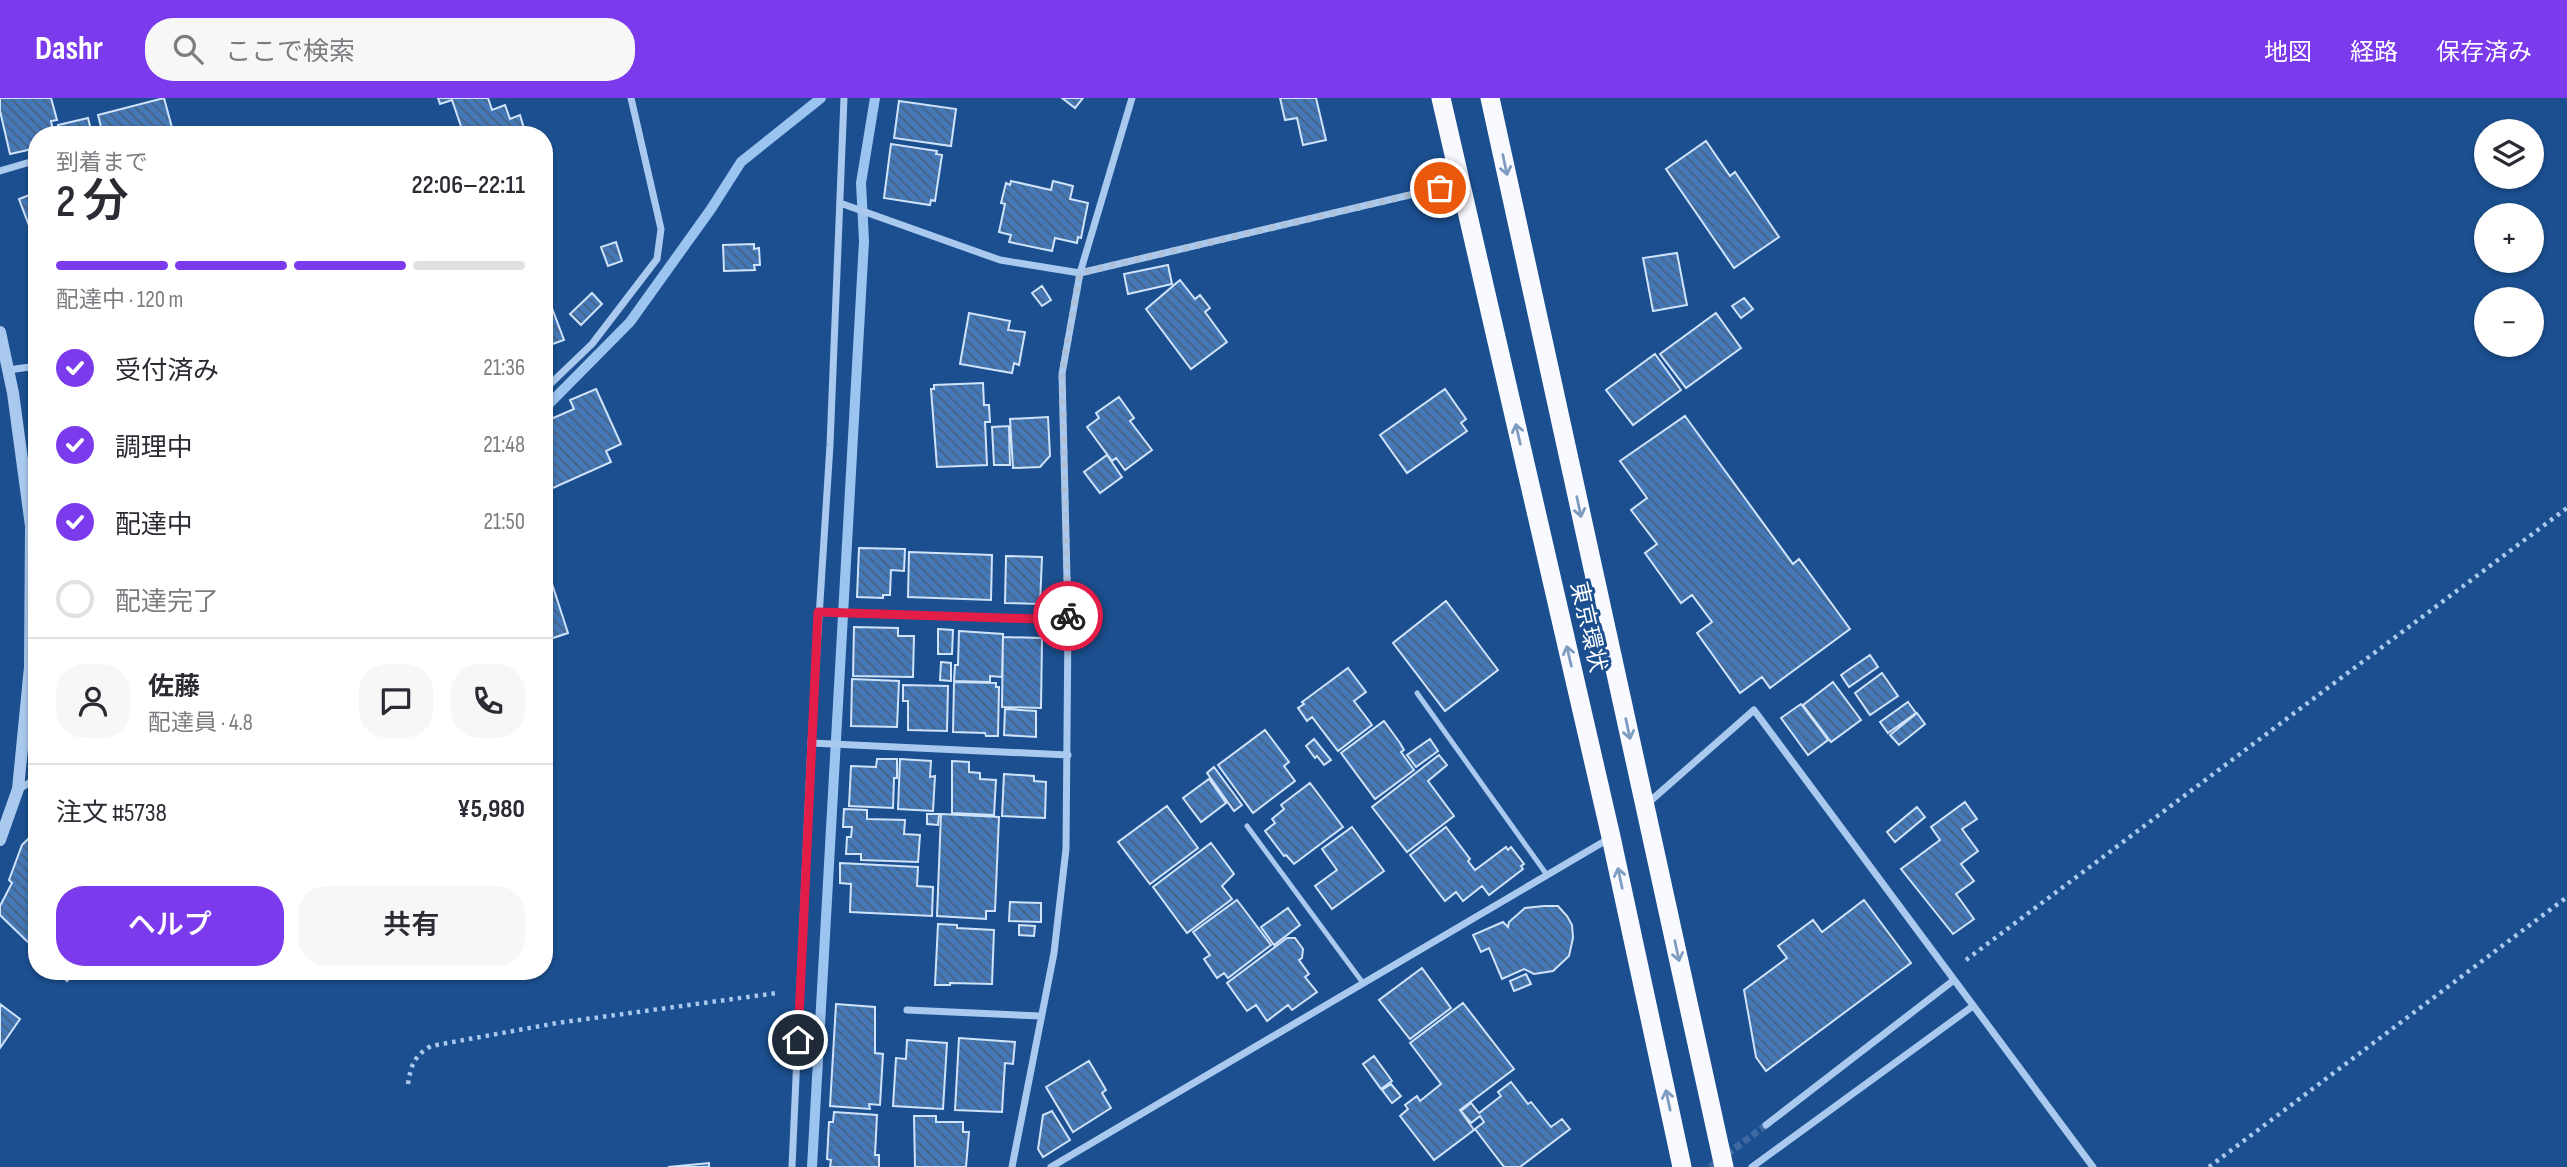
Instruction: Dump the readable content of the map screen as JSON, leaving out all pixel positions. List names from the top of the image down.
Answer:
{
  "streets": {
    "highway": ["東京環状"]
  },
  "page": {
    "header": "Dashr",
    "search": "ここで検索",
    "nav": ["地図", "経路", "保存済み"],
    "map_buttons": ["+", "−"],
    "heading": ["2 分", "到着まで", "22:06–22:11"],
    "panel": [
      "佐藤",
      "配達員 · 4.8",
      "注文 #5738",
      "¥5,980"
    ],
    "bar": "配達中 · 120 m",
    "list": [
      ["受付済み", "21:36"],
      ["調理中", "21:48"],
      ["配達中", "21:50"],
      "配達完了"
    ],
    "buttons": ["ヘルプ", "共有"]
  }
}
